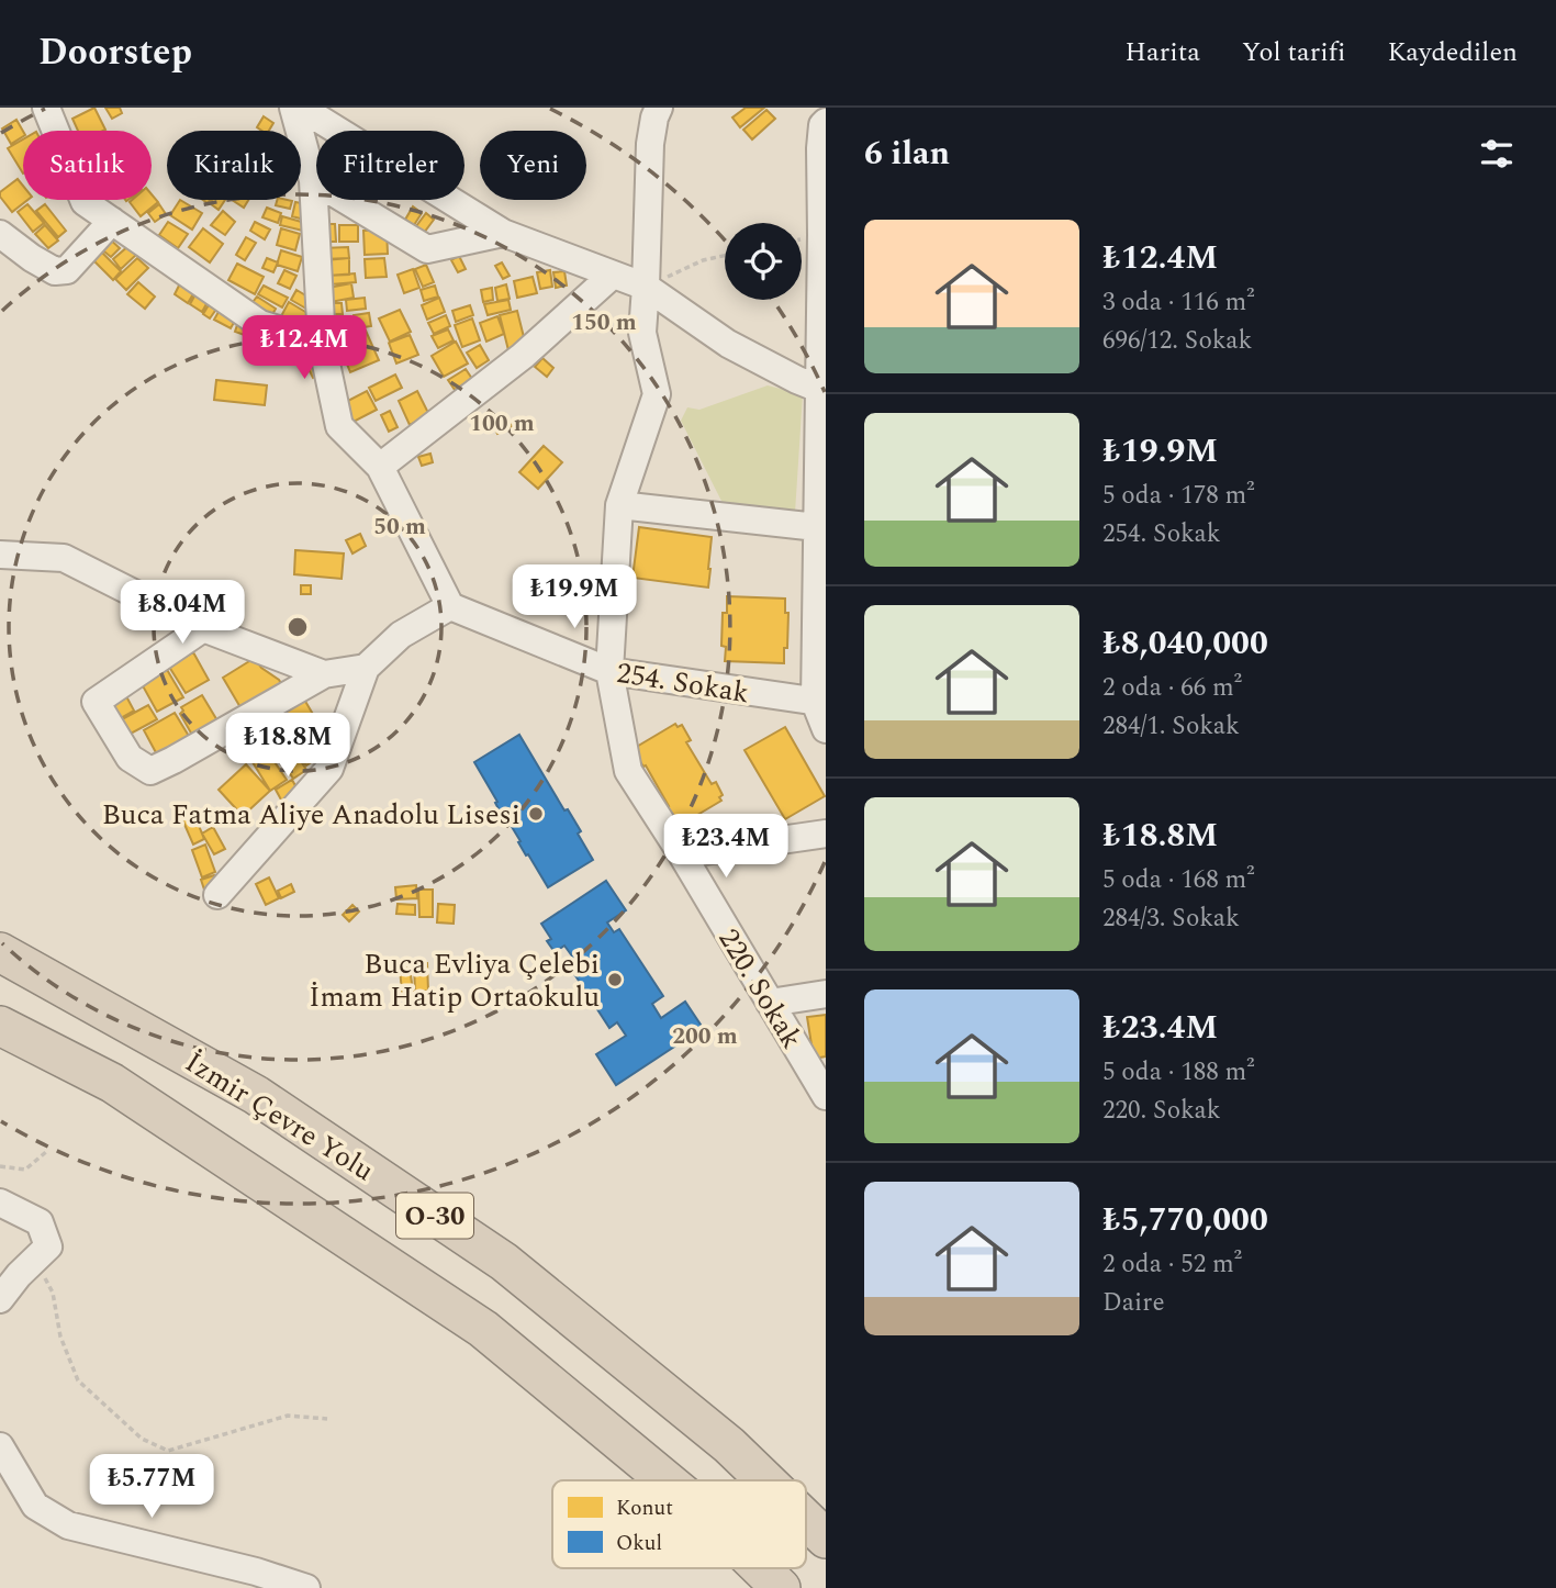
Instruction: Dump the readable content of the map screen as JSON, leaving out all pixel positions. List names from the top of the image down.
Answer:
{
  "streets": {
    "highway": ["İzmir Çevre Yolu", "O-30"],
    "street": ["254. Sokak", "220. Sokak"]
  },
  "crossings": [
    ["254. Sokak", "220. Sokak"]
  ],
  "places": ["Buca Fatma Aliye Anadolu Lisesi", "Buca Evliya Çelebi İmam Hatip Ortaokulu"],
  "legend": ["Konut", "Okul"],
  "page": {
    "header": "Doorstep",
    "nav": ["Harita", "Yol tarifi", "Kaydedilen"],
    "heading": "6 ilan",
    "chip": [
      "Satılık",
      "Kiralık",
      "Filtreler",
      "Yeni"
    ],
    "list": [
      {
        "name": "₺12.4M",
        "note": "3 oda · 116 m² · 696/12. Sokak"
      },
      {
        "name": "₺19.9M",
        "note": "5 oda · 178 m² · 254. Sokak"
      },
      {
        "name": "₺8,040,000",
        "note": "2 oda · 66 m² · 284/1. Sokak"
      },
      {
        "name": "₺18.8M",
        "note": "5 oda · 168 m² · 284/3. Sokak"
      },
      {
        "name": "₺23.4M",
        "note": "5 oda · 188 m² · 220. Sokak"
      },
      {
        "name": "₺5,770,000",
        "note": "2 oda · 52 m² · Daire"
      }
    ],
    "price": [
      "₺12.4M",
      "₺19.9M",
      "₺8.04M",
      "₺18.8M",
      "₺23.4M",
      "₺5.77M"
    ]
  },
  "rings": [
    "150 m",
    "100 m",
    "50 m",
    "200 m"
  ]
}
